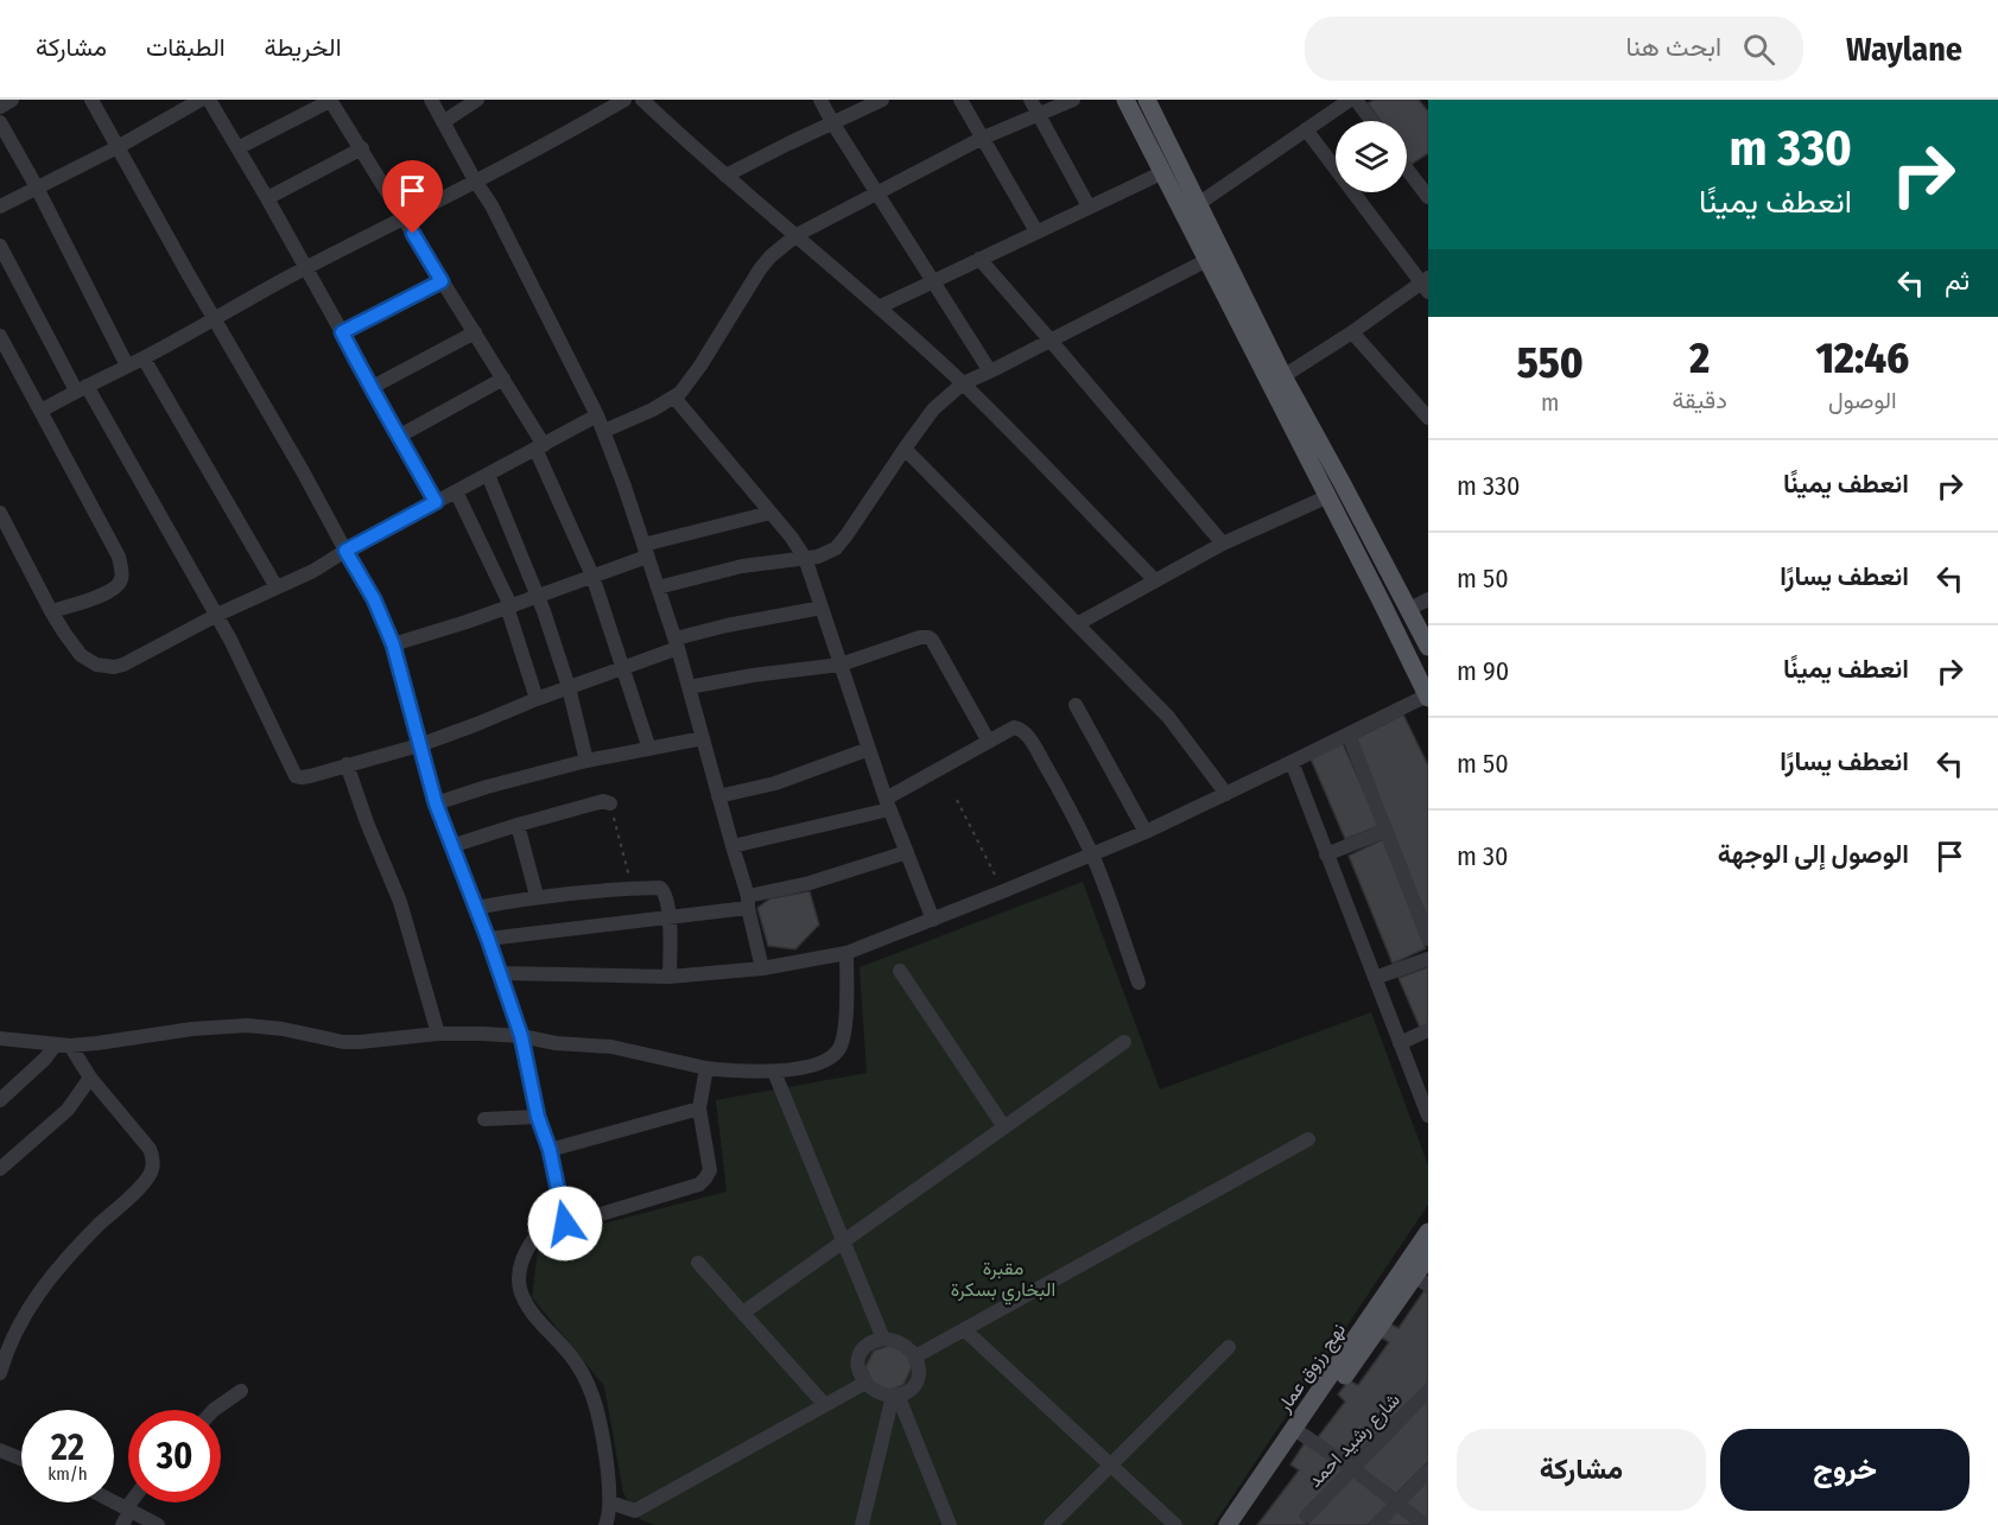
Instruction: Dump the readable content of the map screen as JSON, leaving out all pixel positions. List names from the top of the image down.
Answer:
{
  "streets": {
    "main road": ["نهج رزوق عمار"],
    "street": ["شارع رشيد احمد"]
  },
  "parks": ["مقبرة البخاري بسكرة"],
  "page": {
    "header": "Waylane",
    "search": "ابحث هنا",
    "nav": ["الخريطة", "الطبقات", "مشاركة"],
    "turn": ["330 m", "انعطف يمينًا"],
    "then": "ثم",
    "eta": [
      "12:46",
      "الوصول",
      "2",
      "دقيقة",
      "550",
      "m"
    ],
    "list": [
      {
        "name": "انعطف يمينًا",
        "value": "330 m"
      },
      {
        "name": "انعطف يسارًا",
        "value": "50 m"
      },
      {
        "name": "انعطف يمينًا",
        "value": "90 m"
      },
      {
        "name": "انعطف يسارًا",
        "value": "50 m"
      },
      {
        "name": "الوصول إلى الوجهة",
        "value": "30 m"
      }
    ],
    "speed": "22 km/h",
    "limit": "30",
    "buttons": ["خروج", "مشاركة"]
  }
}
